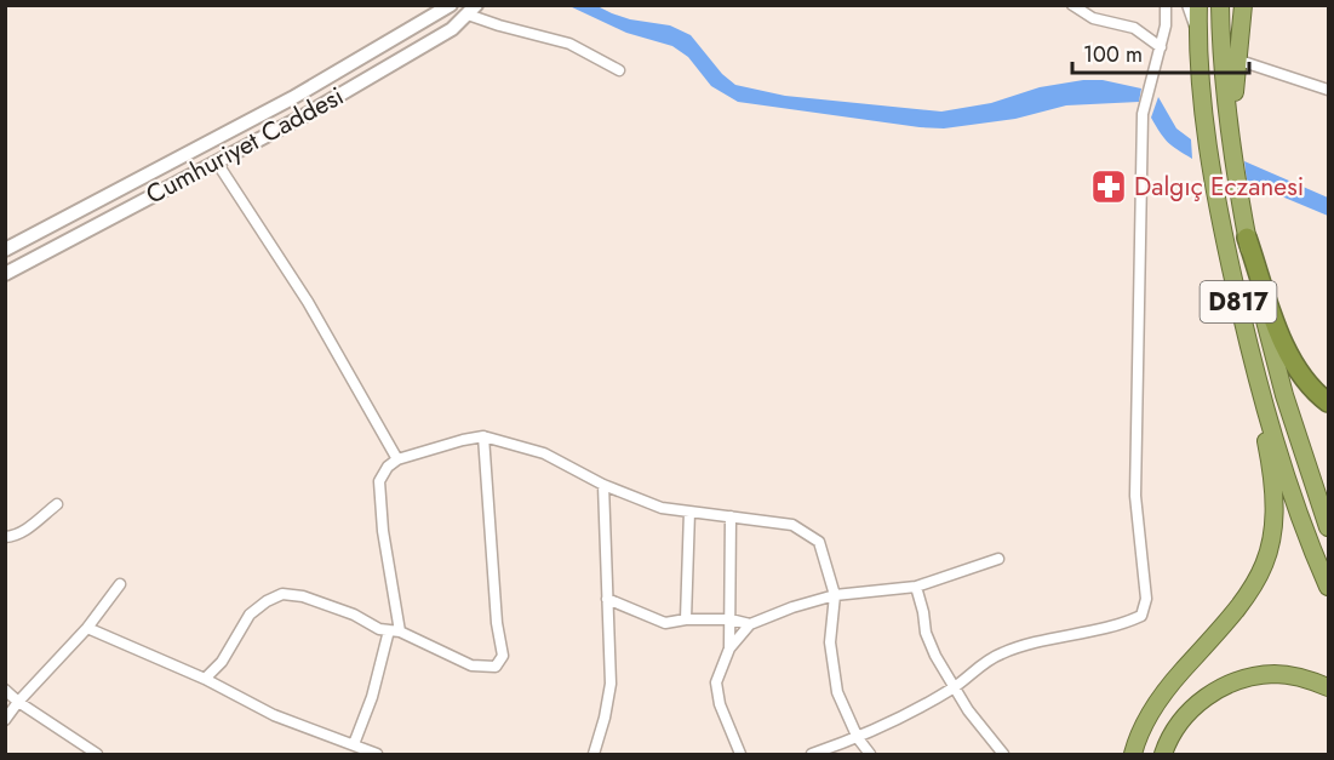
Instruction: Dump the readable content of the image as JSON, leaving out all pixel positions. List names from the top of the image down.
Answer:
{
  "streets": {
    "highway": ["D817"],
    "street": ["Cumhuriyet Caddesi"]
  },
  "places": {
    "pharmacy": ["Dalgıç Eczanesi"]
  },
  "scale_bar": "100 m"
}
